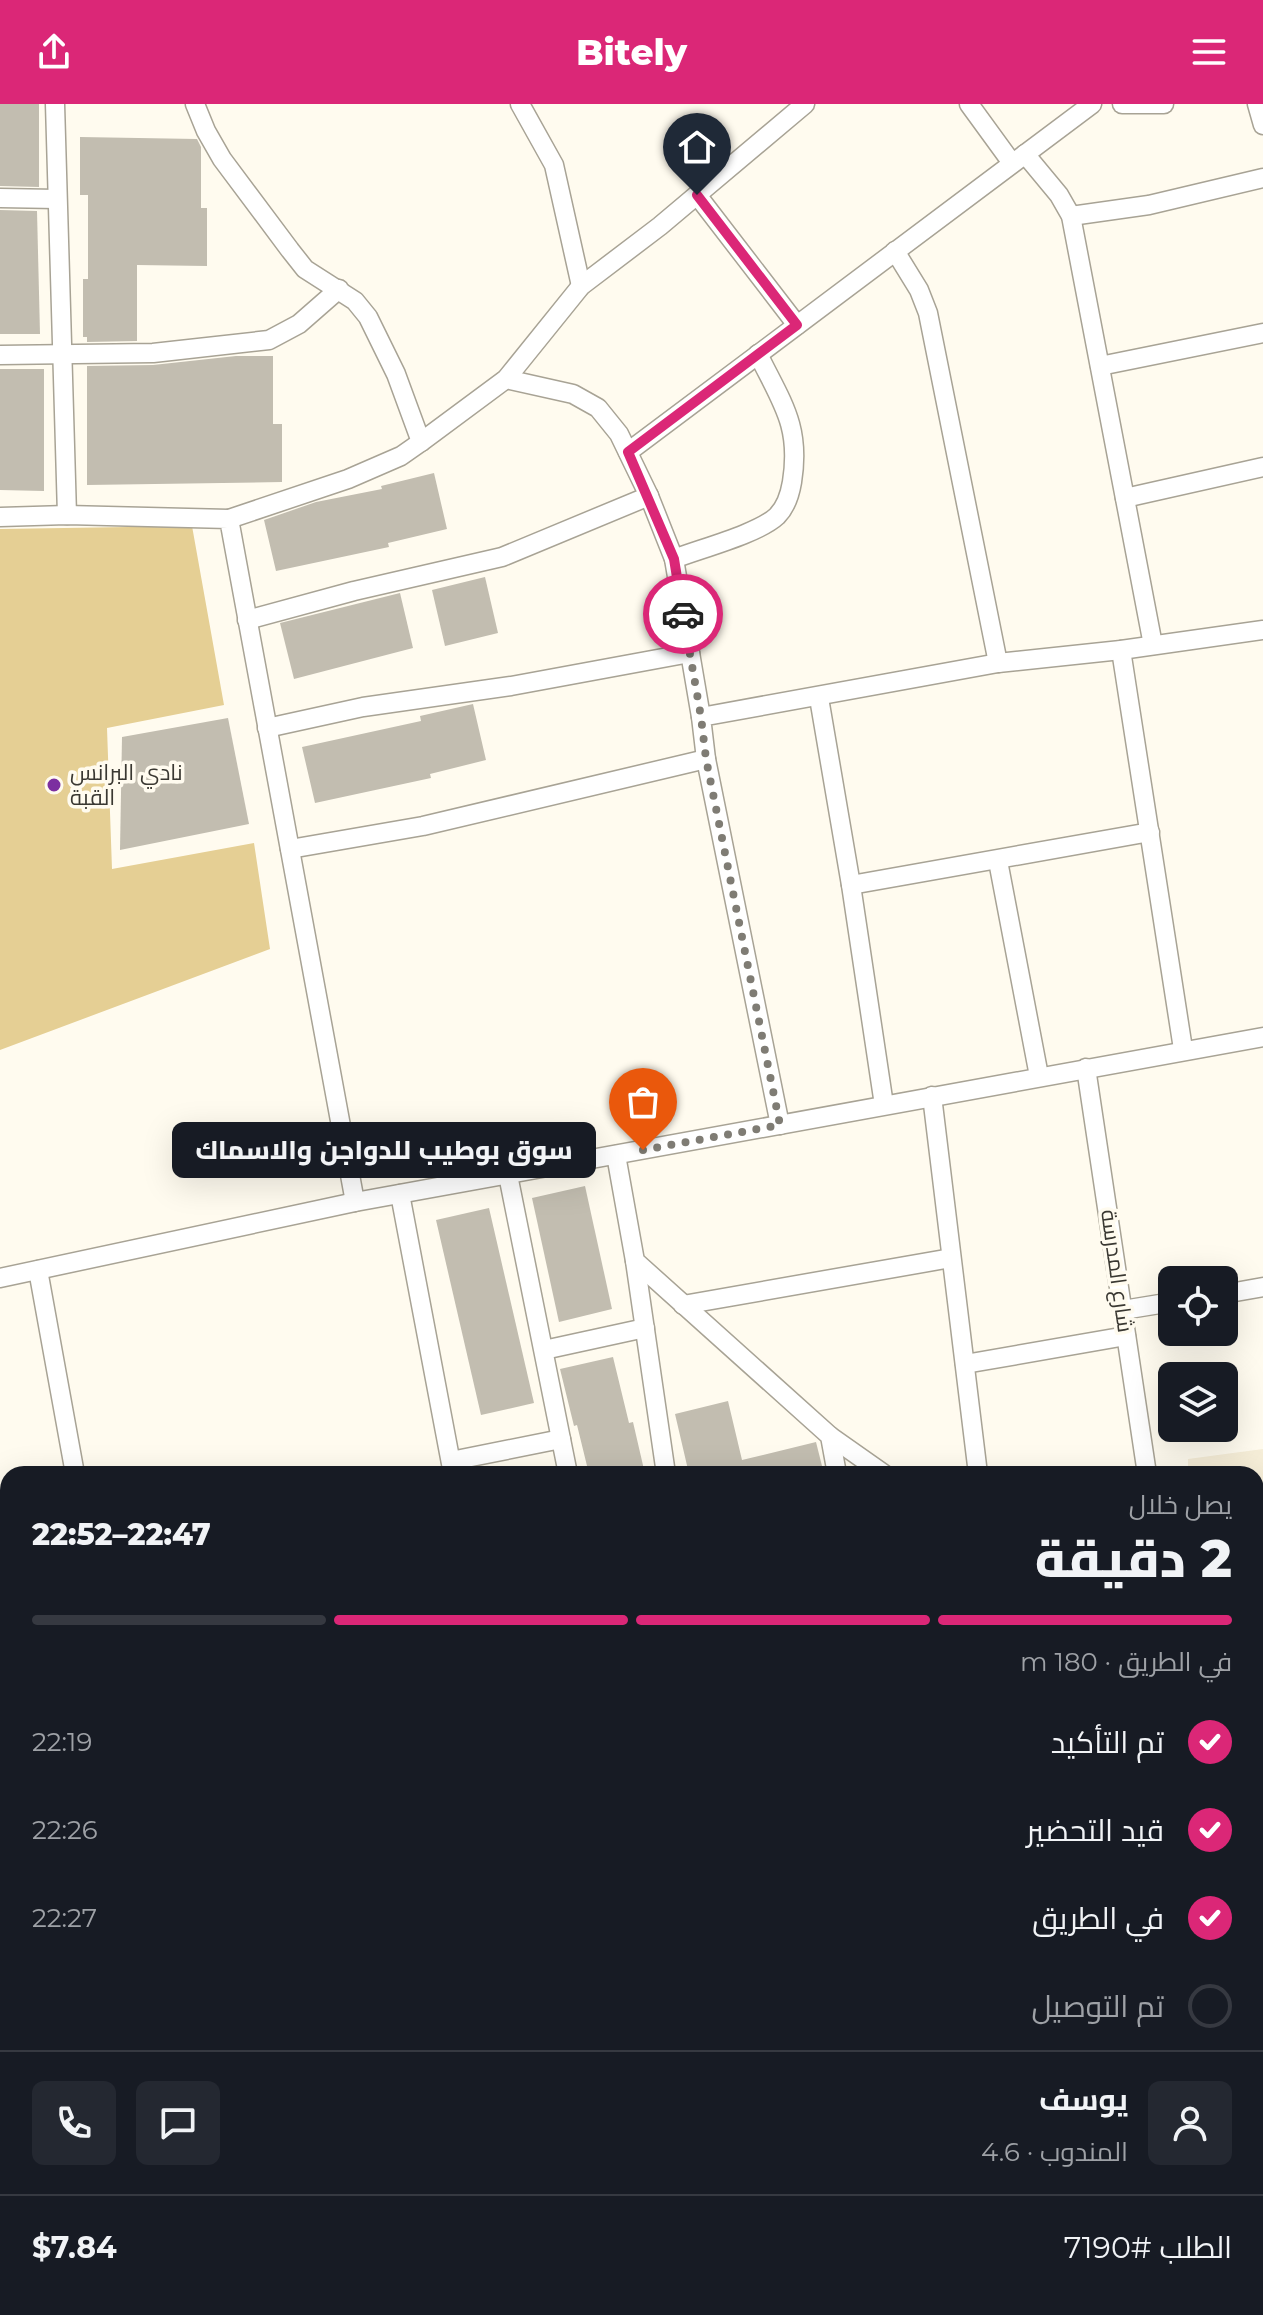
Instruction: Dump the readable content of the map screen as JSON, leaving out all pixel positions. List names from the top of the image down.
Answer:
{
  "streets": {
    "street": ["شارع المدرسة"]
  },
  "places": ["نادي البرانس القبة", "سوق بوطيب للدواجن والاسماك"],
  "page": {
    "header": "Bitely",
    "bubble": "سوق بوطيب للدواجن والاسماك",
    "heading": ["2 دقيقة", "يصل خلال", "22:47–22:52"],
    "panel": [
      "يوسف",
      "المندوب · 4.6",
      "الطلب #7190",
      "$7.84"
    ],
    "bar": "في الطريق · 180 m",
    "list": [
      ["تم التأكيد", "22:19"],
      ["قيد التحضير", "22:26"],
      ["في الطريق", "22:27"],
      "تم التوصيل"
    ]
  }
}
